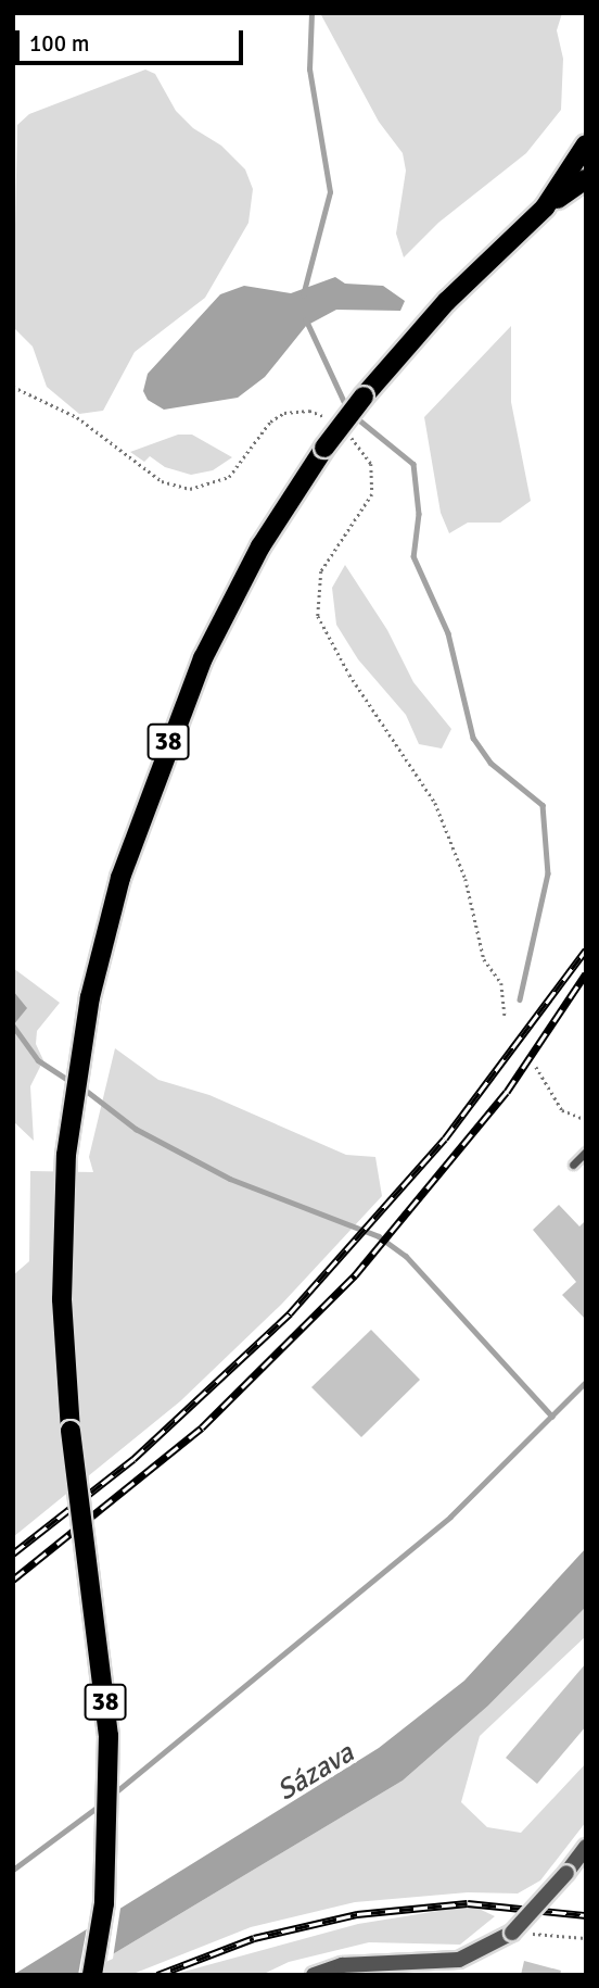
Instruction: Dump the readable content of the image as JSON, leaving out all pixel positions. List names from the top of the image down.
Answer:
{
  "streets": {
    "main road": ["38"]
  },
  "water": ["Sázava"],
  "scale_bar": "100 m"
}
